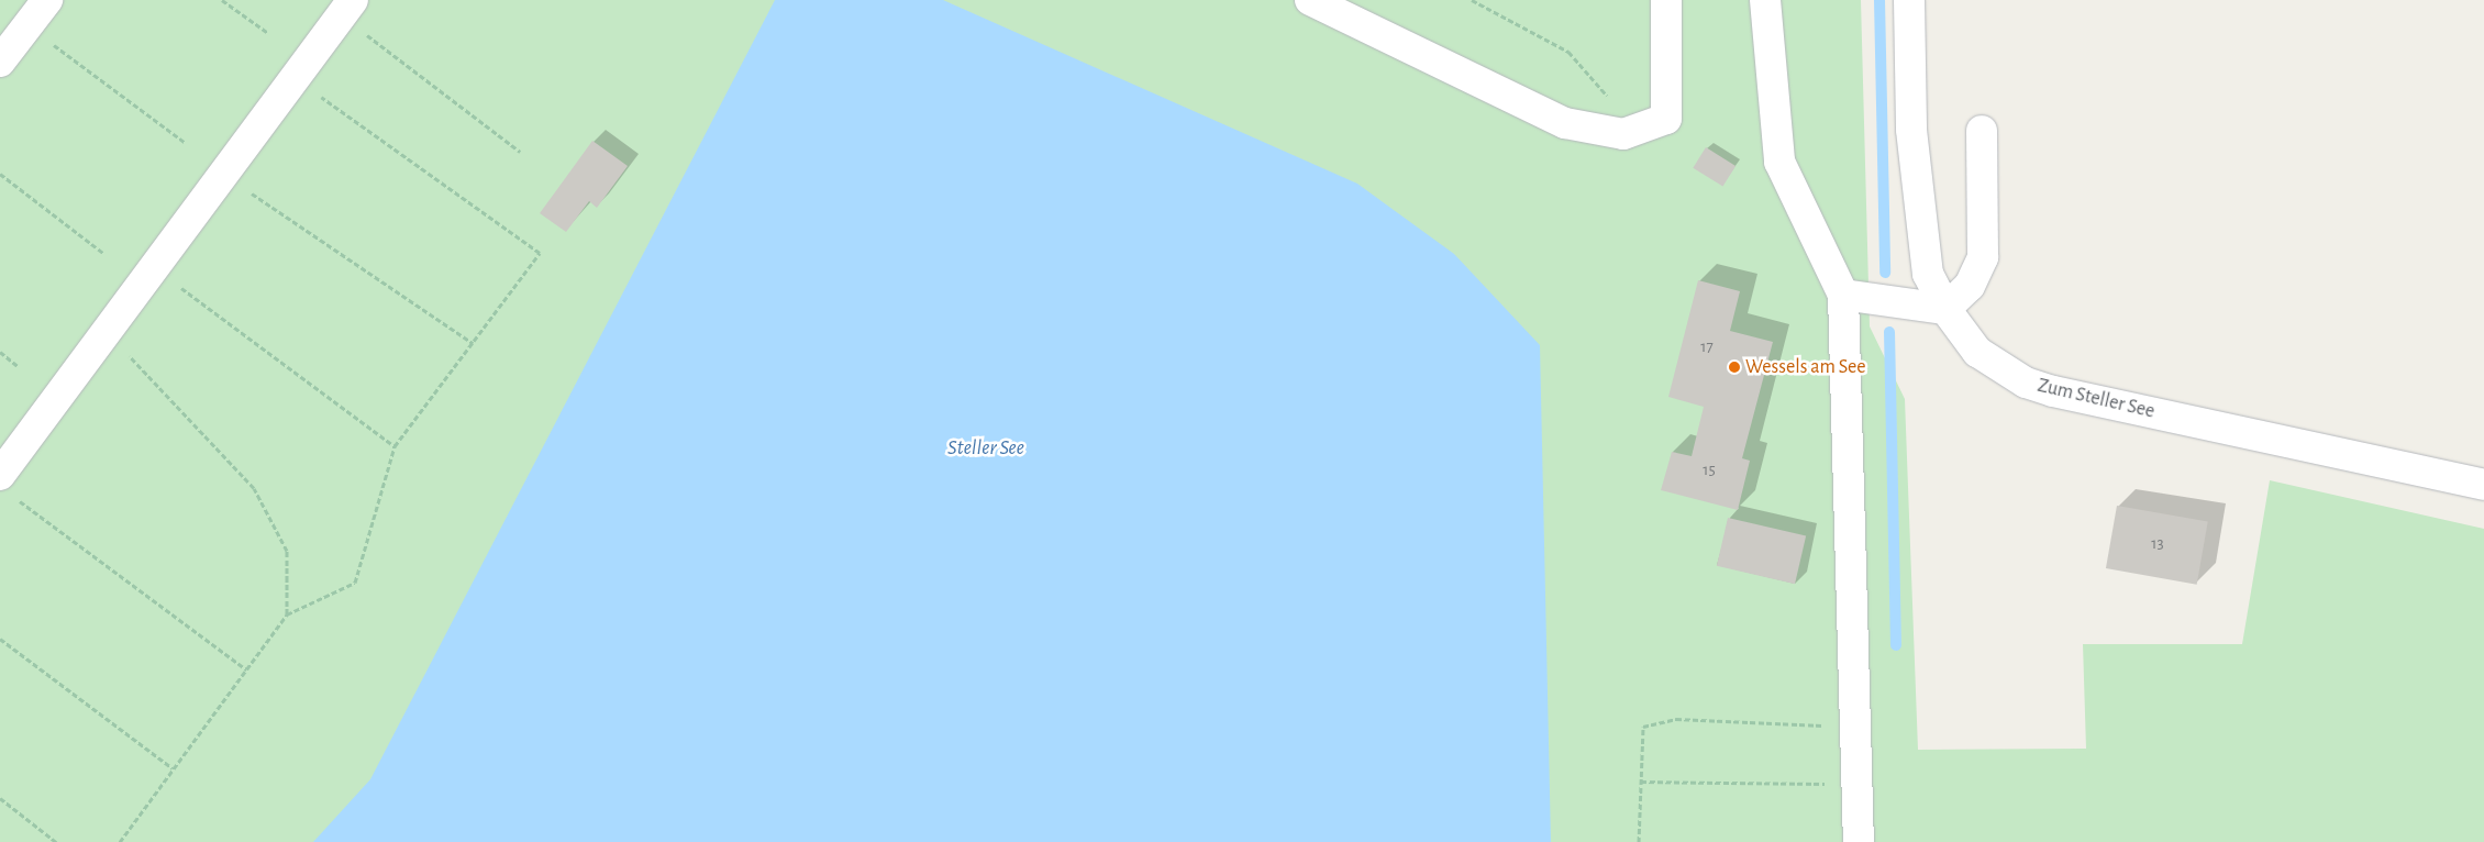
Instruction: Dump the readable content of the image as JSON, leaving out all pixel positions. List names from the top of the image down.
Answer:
{
  "streets": {
    "street": ["Zum Steller See"]
  },
  "water": ["Steller See"],
  "places": ["Wessels am See"],
  "house_numbers": ["17", "15", "13"]
}
